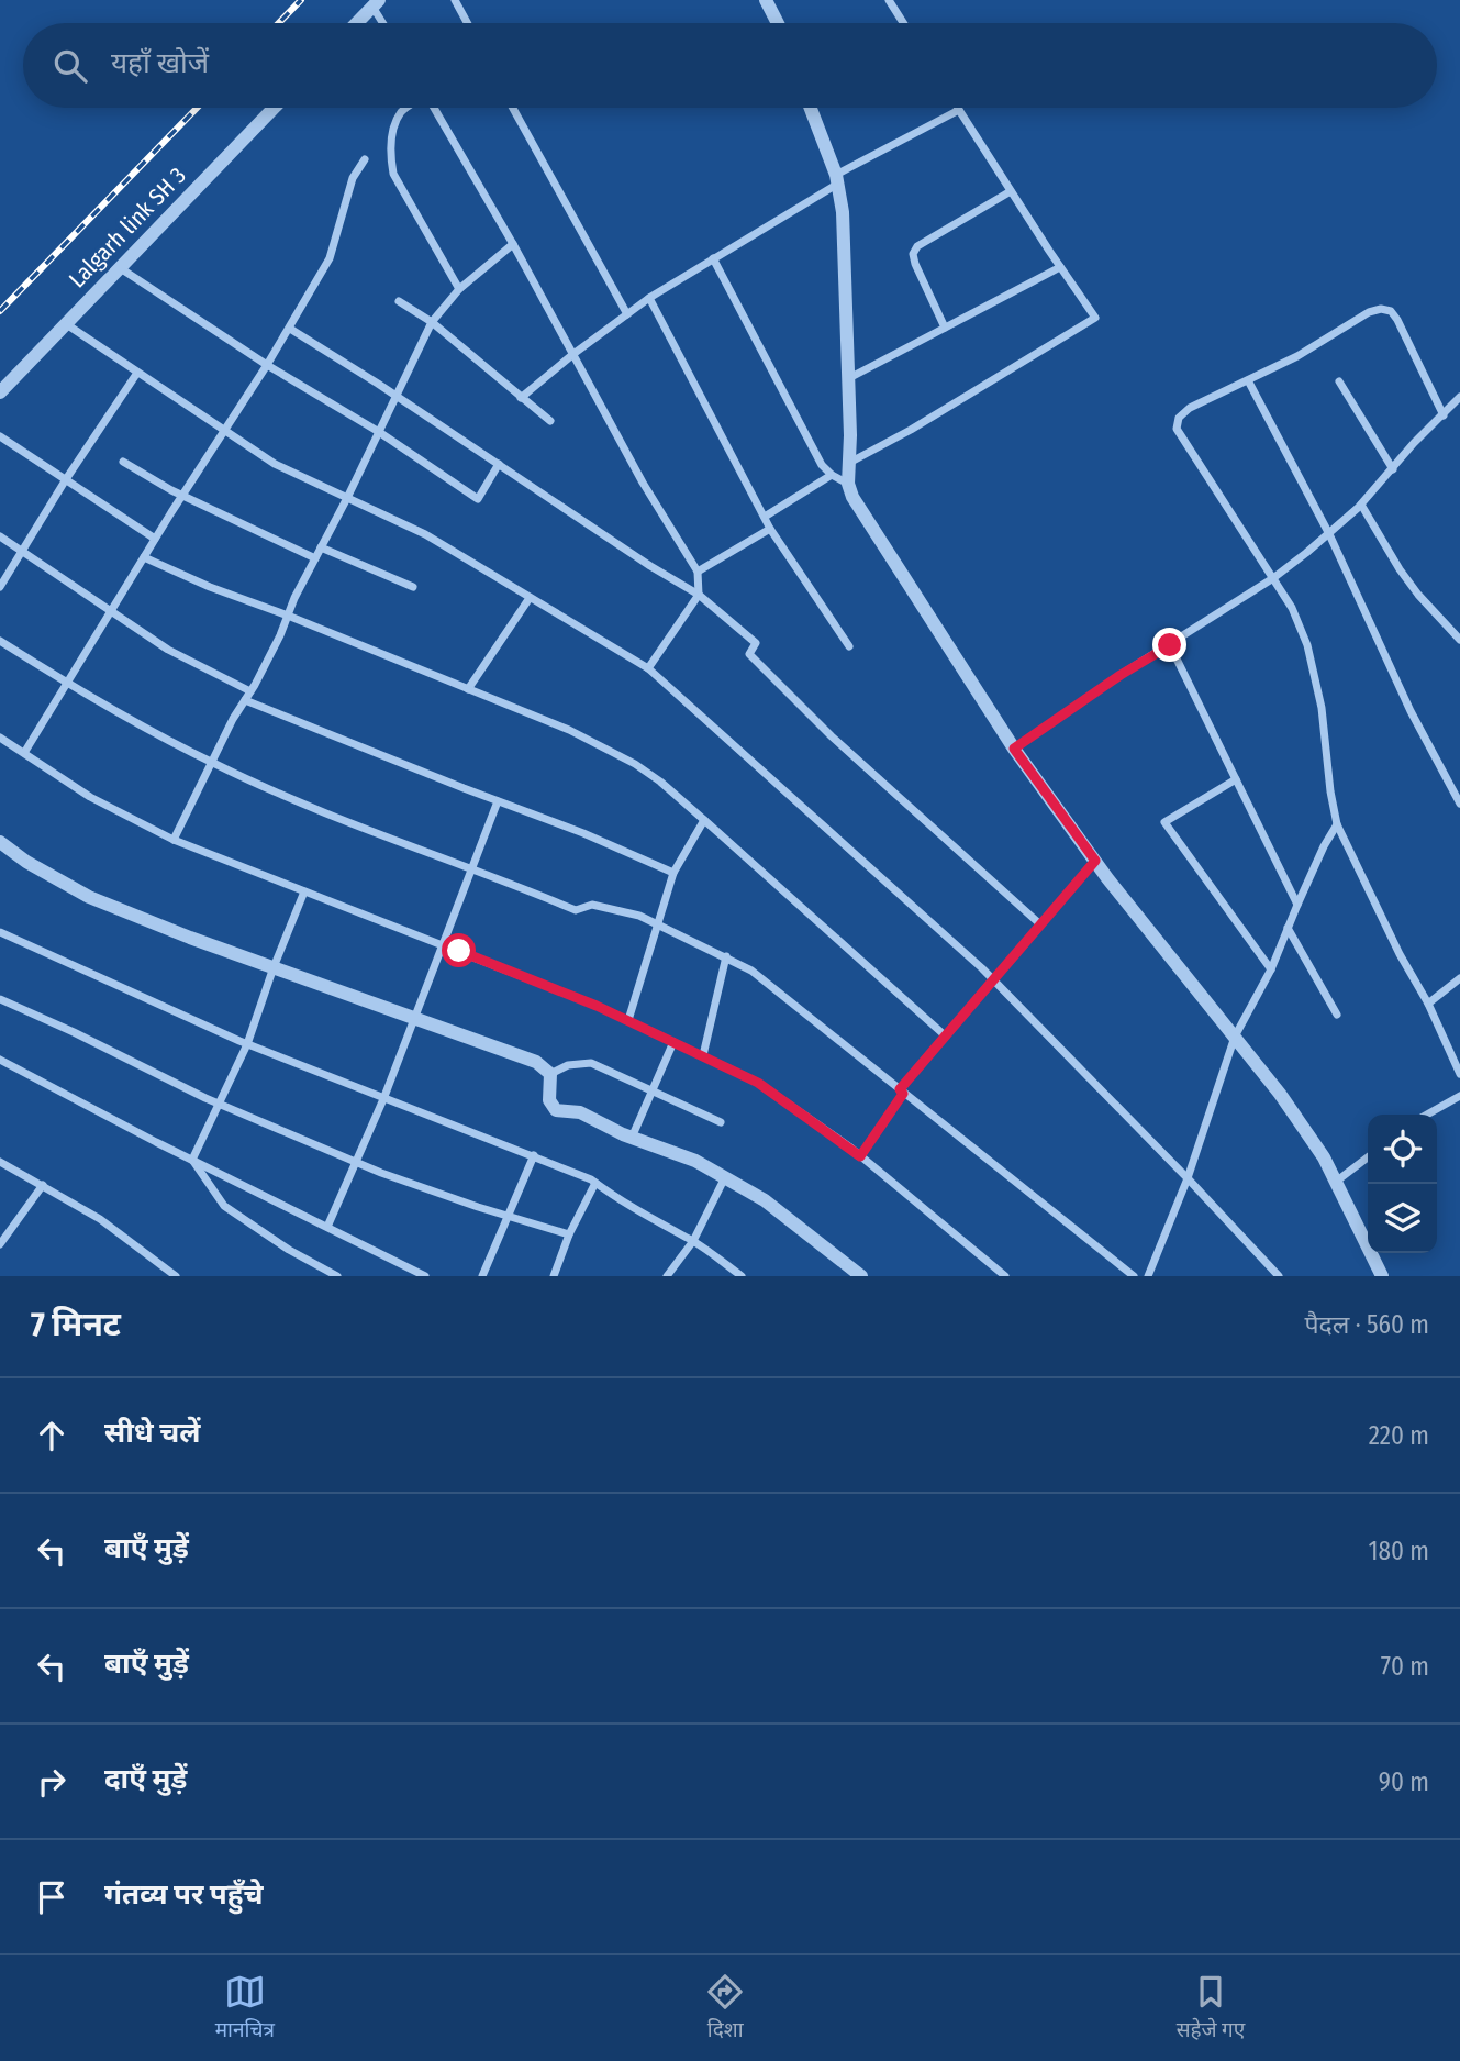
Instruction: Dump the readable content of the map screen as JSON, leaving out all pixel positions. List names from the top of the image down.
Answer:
{
  "streets": {
    "street": ["Lalgarh link SH 3"]
  },
  "page": {
    "search": "यहाँ खोजें",
    "heading": ["7 मिनट", "पैदल · 560 m"],
    "list": [
      ["सीधे चलें", "220 m"],
      ["बाएँ मुड़ें", "180 m"],
      ["बाएँ मुड़ें", "70 m"],
      ["दाएँ मुड़ें", "90 m"],
      "गंतव्य पर पहुँचे"
    ],
    "nav": ["मानचित्र", "दिशा", "सहेजे गए"]
  }
}
